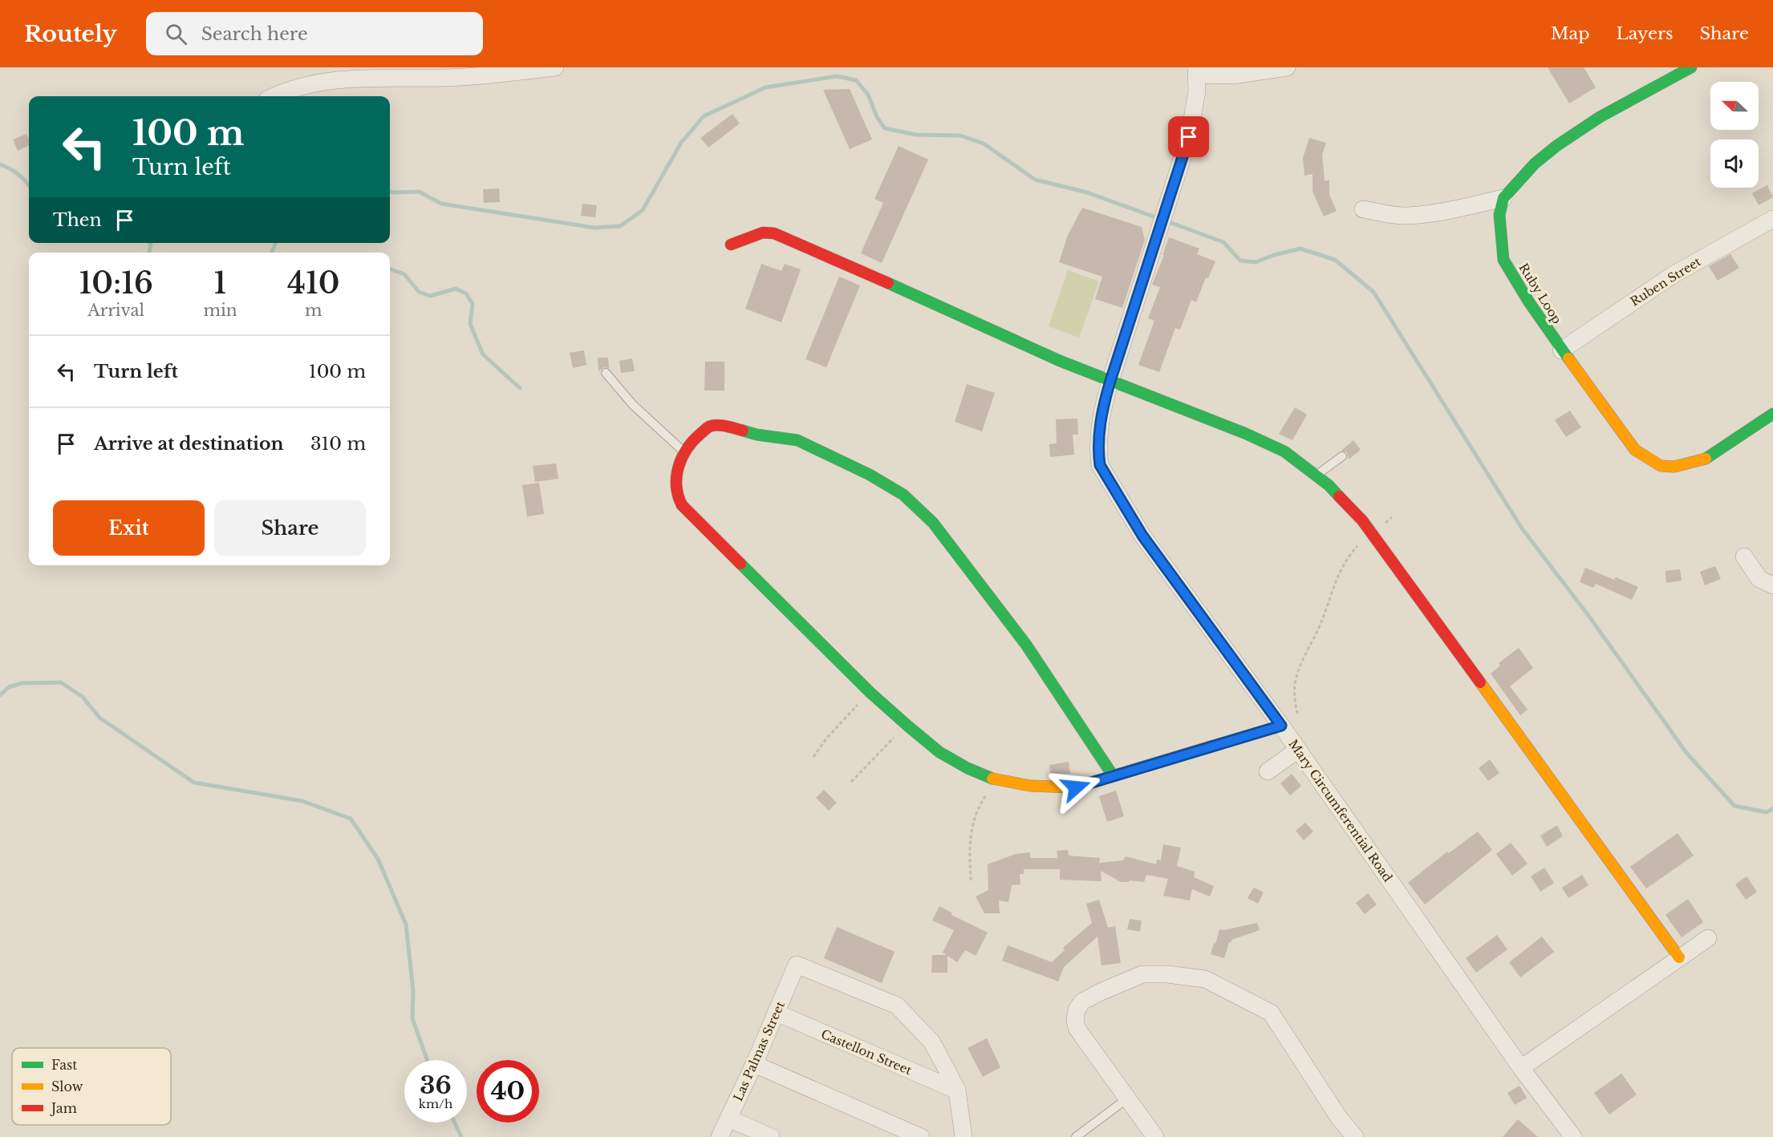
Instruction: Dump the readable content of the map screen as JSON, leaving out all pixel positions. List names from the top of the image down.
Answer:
{
  "streets": {
    "street": [
      "Ruben Street",
      "Ruby Loop",
      "Mary Circumferential Road",
      "Las Palmas Street",
      "Castellon Street"
    ]
  },
  "crossings": [
    ["Ruben Street", "Ruby Loop"],
    ["Las Palmas Street", "Castellon Street"]
  ],
  "legend": ["Fast", "Slow", "Jam"],
  "north": "left",
  "page": {
    "header": "Routely",
    "search": "Search here",
    "nav": ["Map", "Layers", "Share"],
    "turn": ["100 m", "Turn left"],
    "then": "Then",
    "eta": [
      "10:16",
      "Arrival",
      "1",
      "min",
      "410",
      "m"
    ],
    "list": [
      {
        "name": "Turn left",
        "value": "100 m"
      },
      {
        "name": "Arrive at destination",
        "value": "310 m"
      }
    ],
    "buttons": ["Exit", "Share"],
    "speed": "36 km/h",
    "limit": "40"
  }
}
